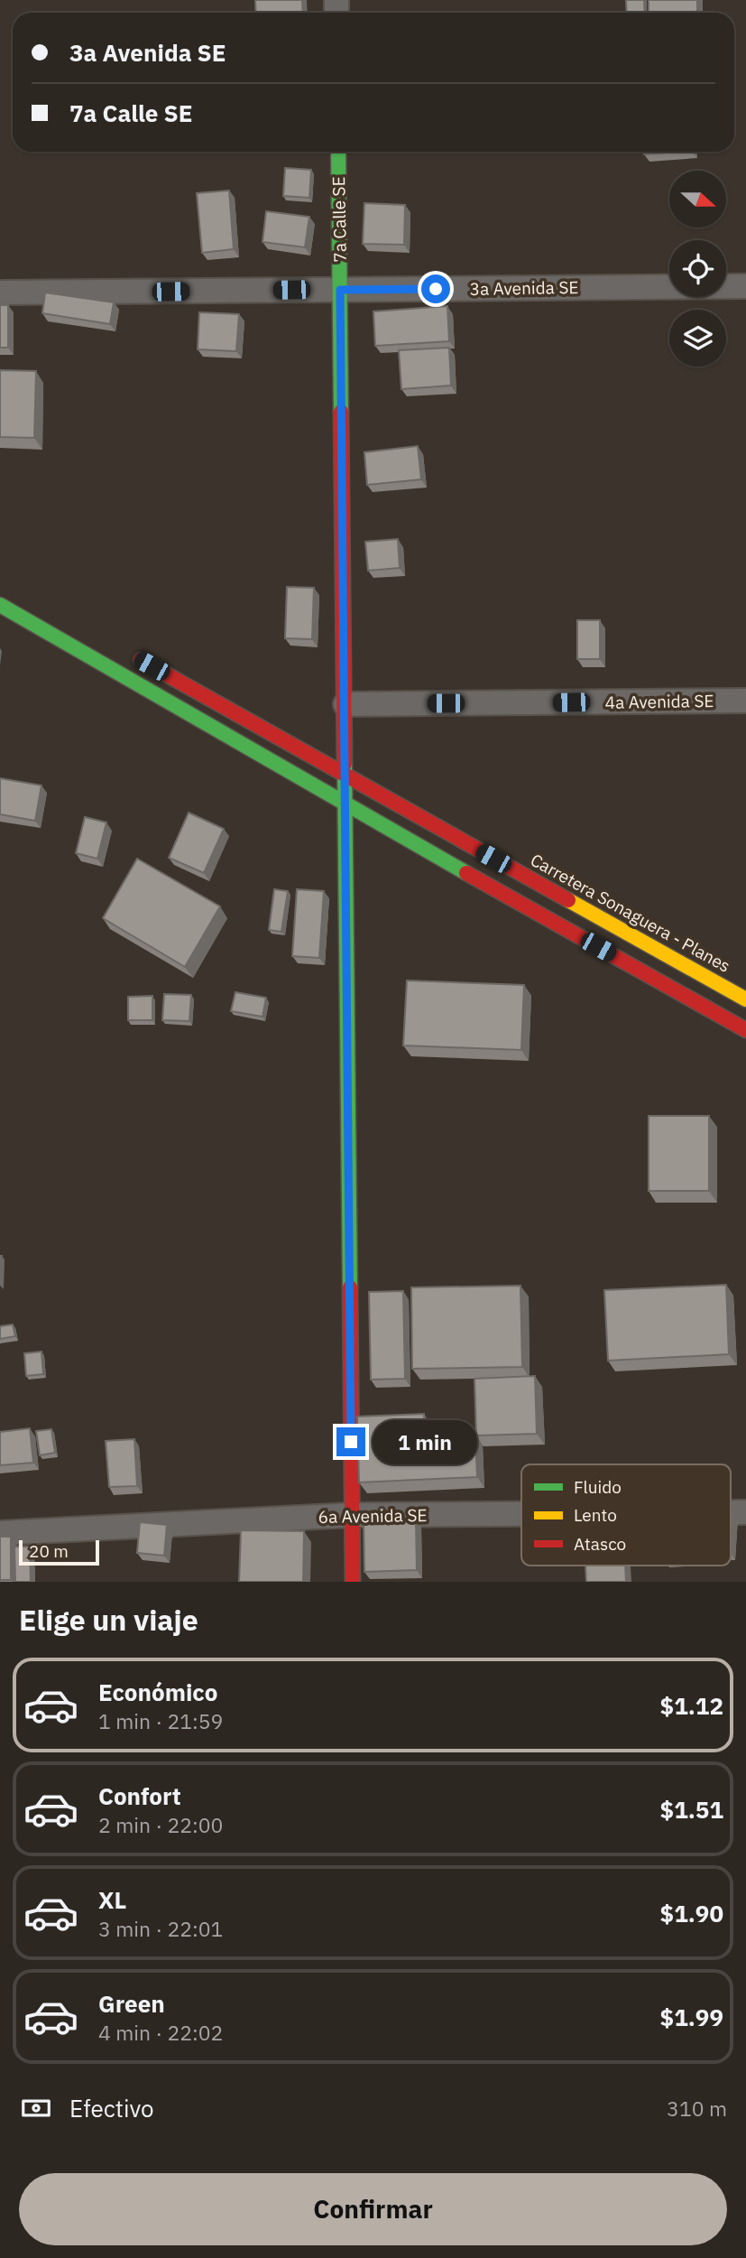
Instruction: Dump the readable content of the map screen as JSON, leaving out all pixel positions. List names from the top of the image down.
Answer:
{
  "streets": {
    "main road": ["7a Calle SE", "Carretera Sonaguera - Planes"],
    "street": ["3a Avenida SE", "4a Avenida SE", "6a Avenida SE"]
  },
  "crossings": [
    ["7a Calle SE", "3a Avenida SE"],
    ["7a Calle SE", "4a Avenida SE"],
    ["7a Calle SE", "Carretera Sonaguera - Planes"],
    ["7a Calle SE", "6a Avenida SE"]
  ],
  "legend": ["Fluido", "Lento", "Atasco"],
  "scale_bar": "20 m",
  "north": "right",
  "page": {
    "banner": ["3a Avenida SE", "7a Calle SE"],
    "bubble": "1 min",
    "scale": "20 m",
    "heading": "Elige un viaje",
    "list": [
      {
        "name": "Económico",
        "note": "1 min · 21:59",
        "value": "$1.12"
      },
      {
        "name": "Confort",
        "note": "2 min · 22:00",
        "value": "$1.51"
      },
      {
        "name": "XL",
        "note": "3 min · 22:01",
        "value": "$1.90"
      },
      {
        "name": "Green",
        "note": "4 min · 22:02",
        "value": "$1.99"
      }
    ],
    "pay": ["Efectivo", "310 m"],
    "buttons": "Confirmar"
  }
}
